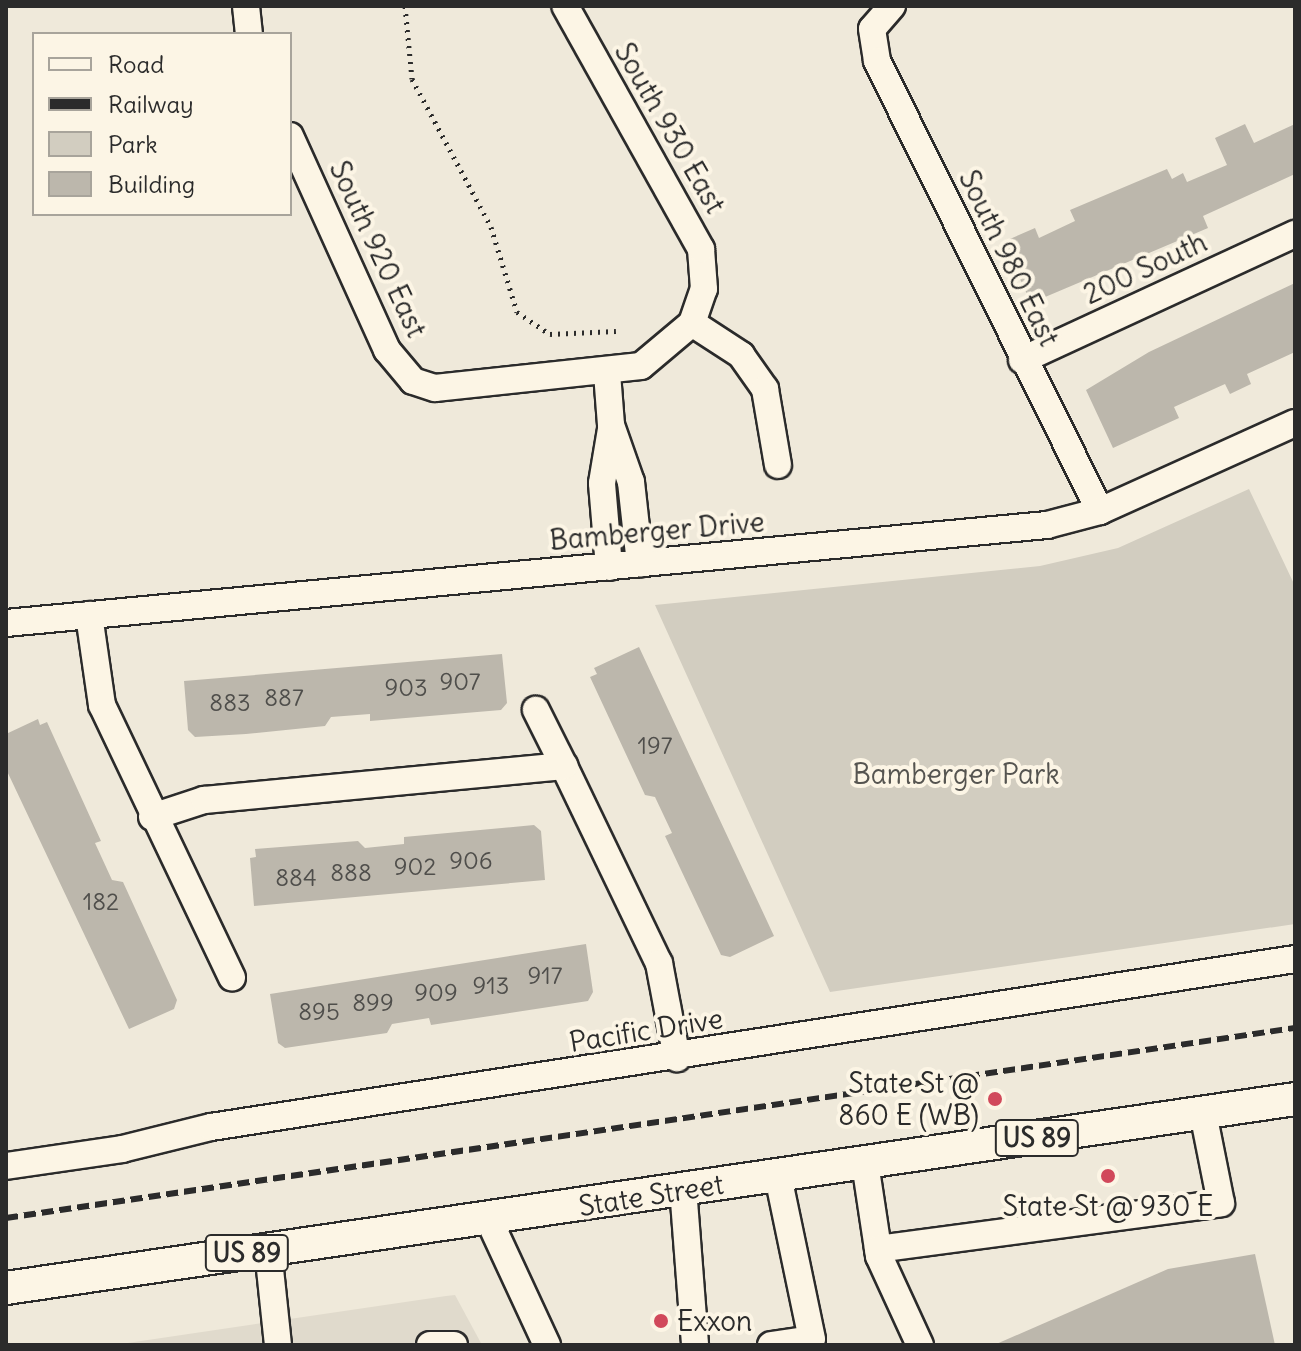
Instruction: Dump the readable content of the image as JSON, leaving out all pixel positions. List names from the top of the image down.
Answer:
{
  "streets": {
    "main road": ["US 89", "State Street"],
    "street": [
      "South 930 East",
      "South 920 East",
      "South 980 East",
      "200 South",
      "Bamberger Drive",
      "Pacific Drive"
    ]
  },
  "crossings": [
    ["South 980 East", "200 South"],
    ["South 980 East", "Bamberger Drive"]
  ],
  "parks": ["Bamberger Park"],
  "places": ["State St @ 860 E (WB)", "State St @ 930 E", "Exxon"],
  "house_numbers": [
    "907",
    "903",
    "887",
    "883",
    "197",
    "906",
    "902",
    "888",
    "884",
    "182",
    "917",
    "913",
    "909",
    "899",
    "895"
  ],
  "legend": [
    "Road",
    "Railway",
    "Park",
    "Building"
  ]
}
